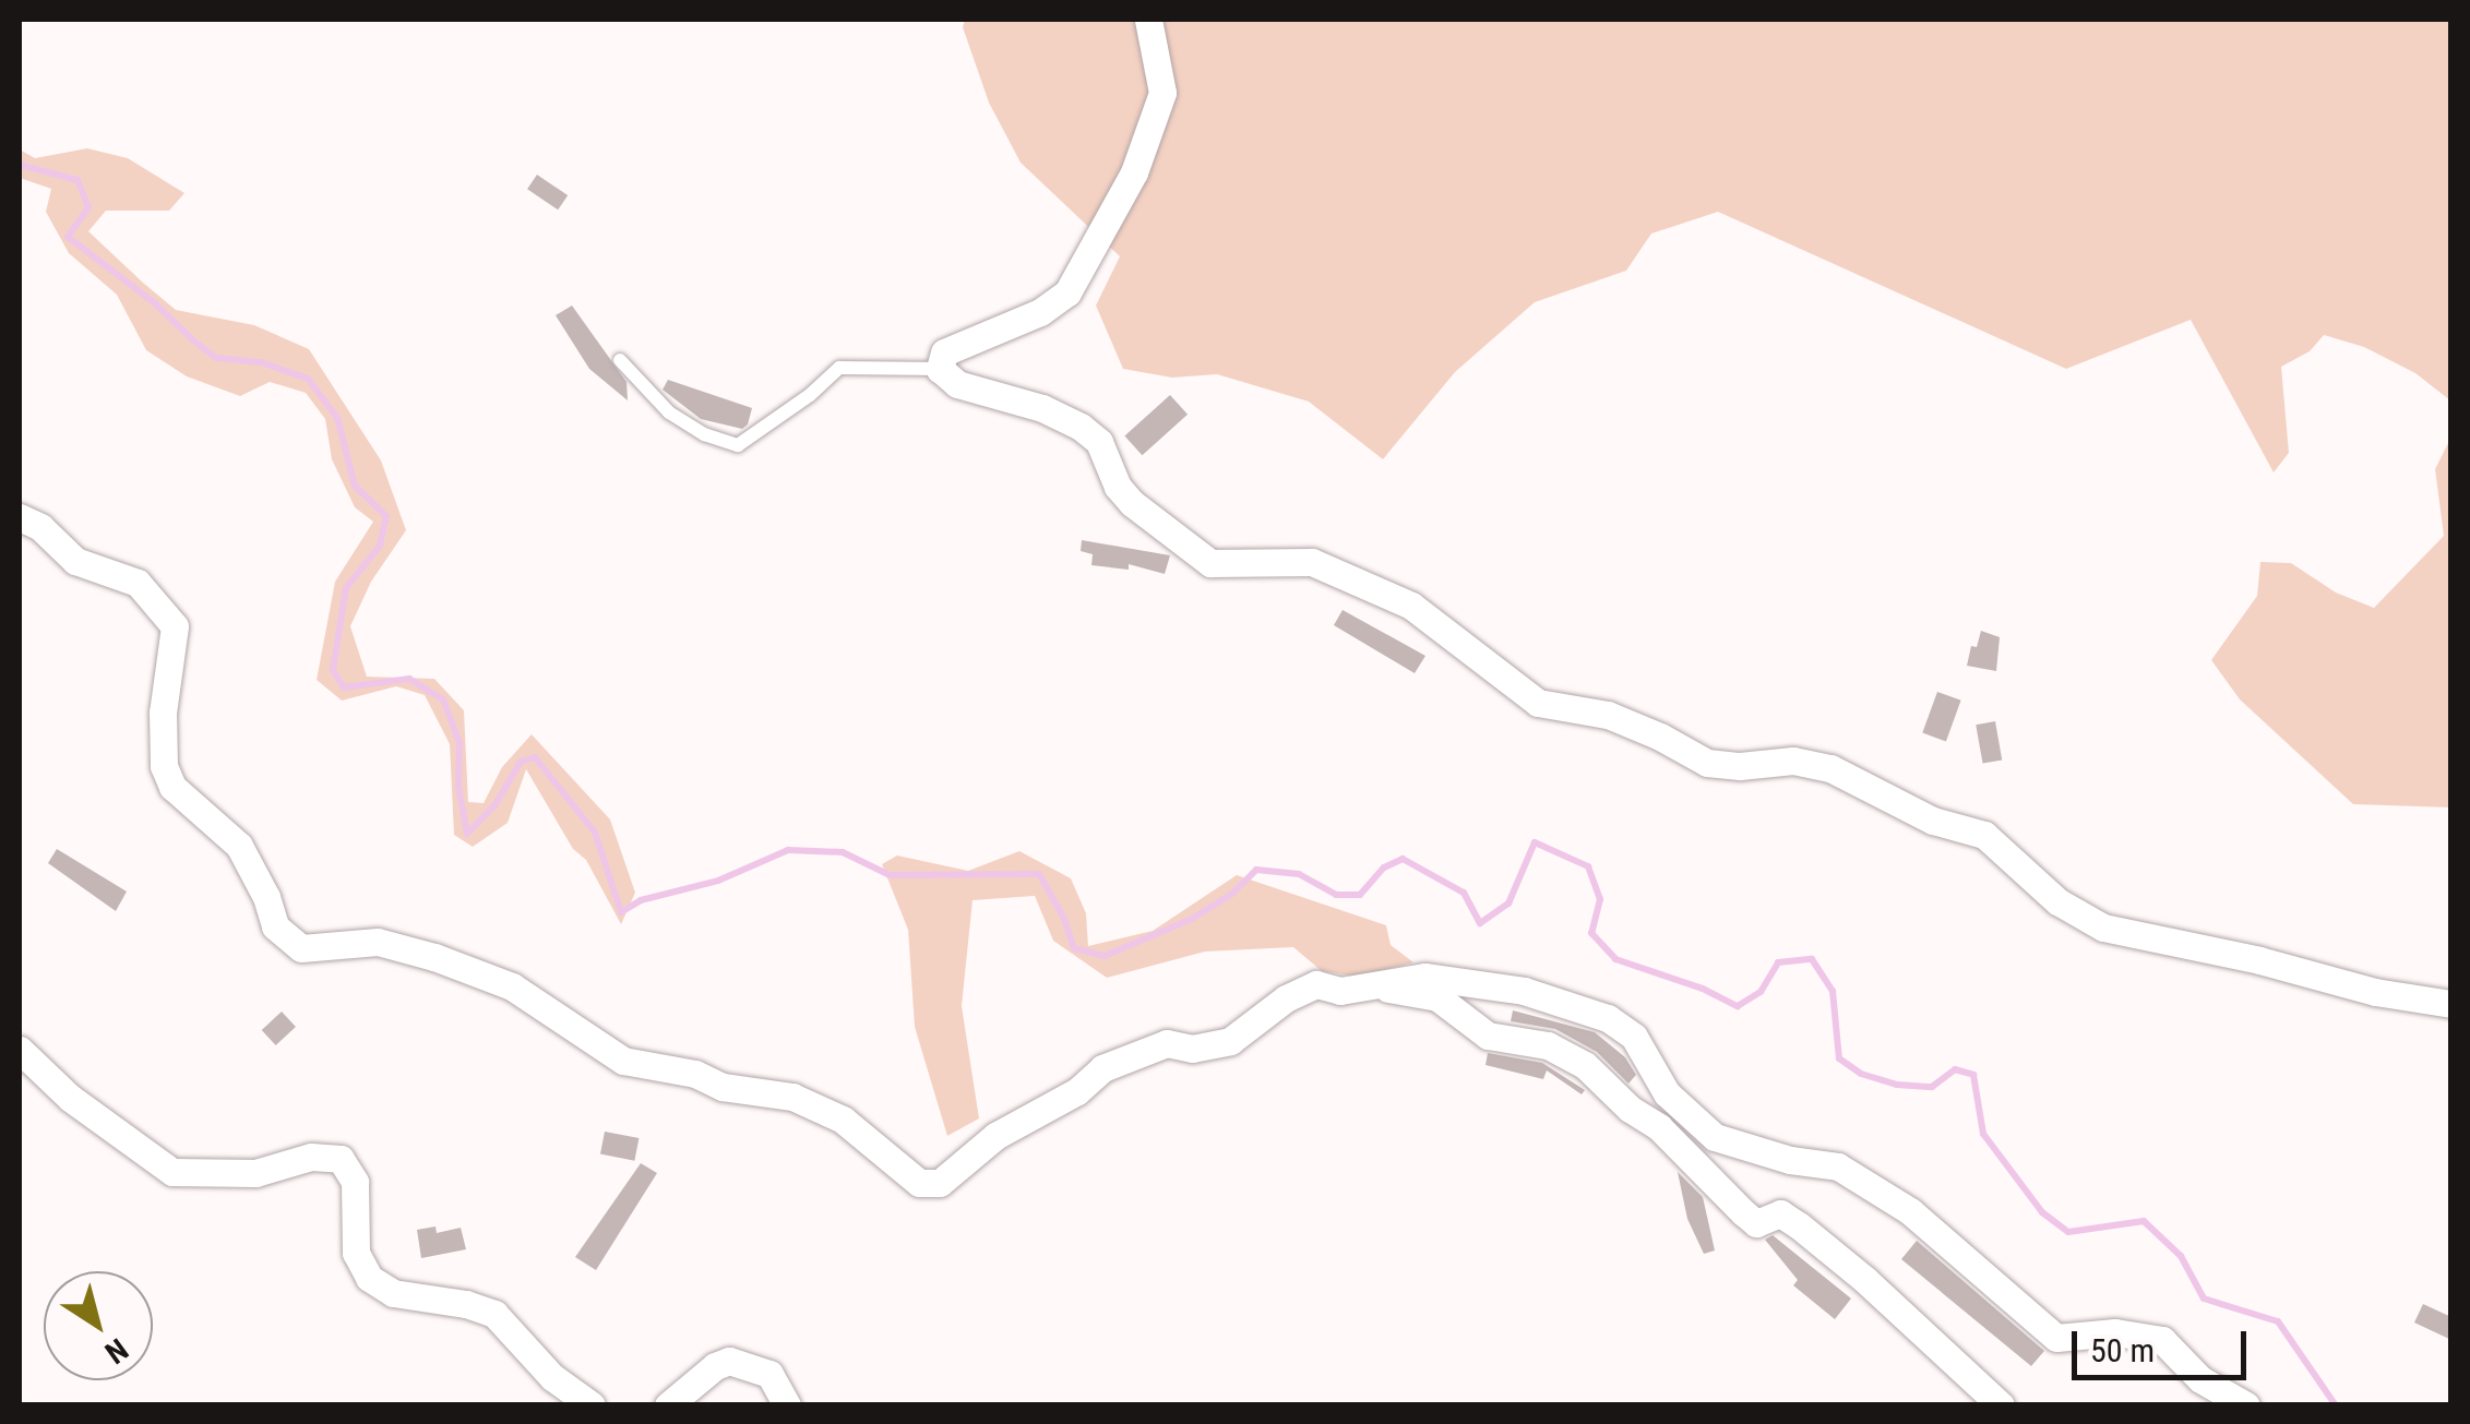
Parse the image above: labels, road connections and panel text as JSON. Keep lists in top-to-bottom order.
{
  "scale_bar": "50 m",
  "north": "bottom right"
}
